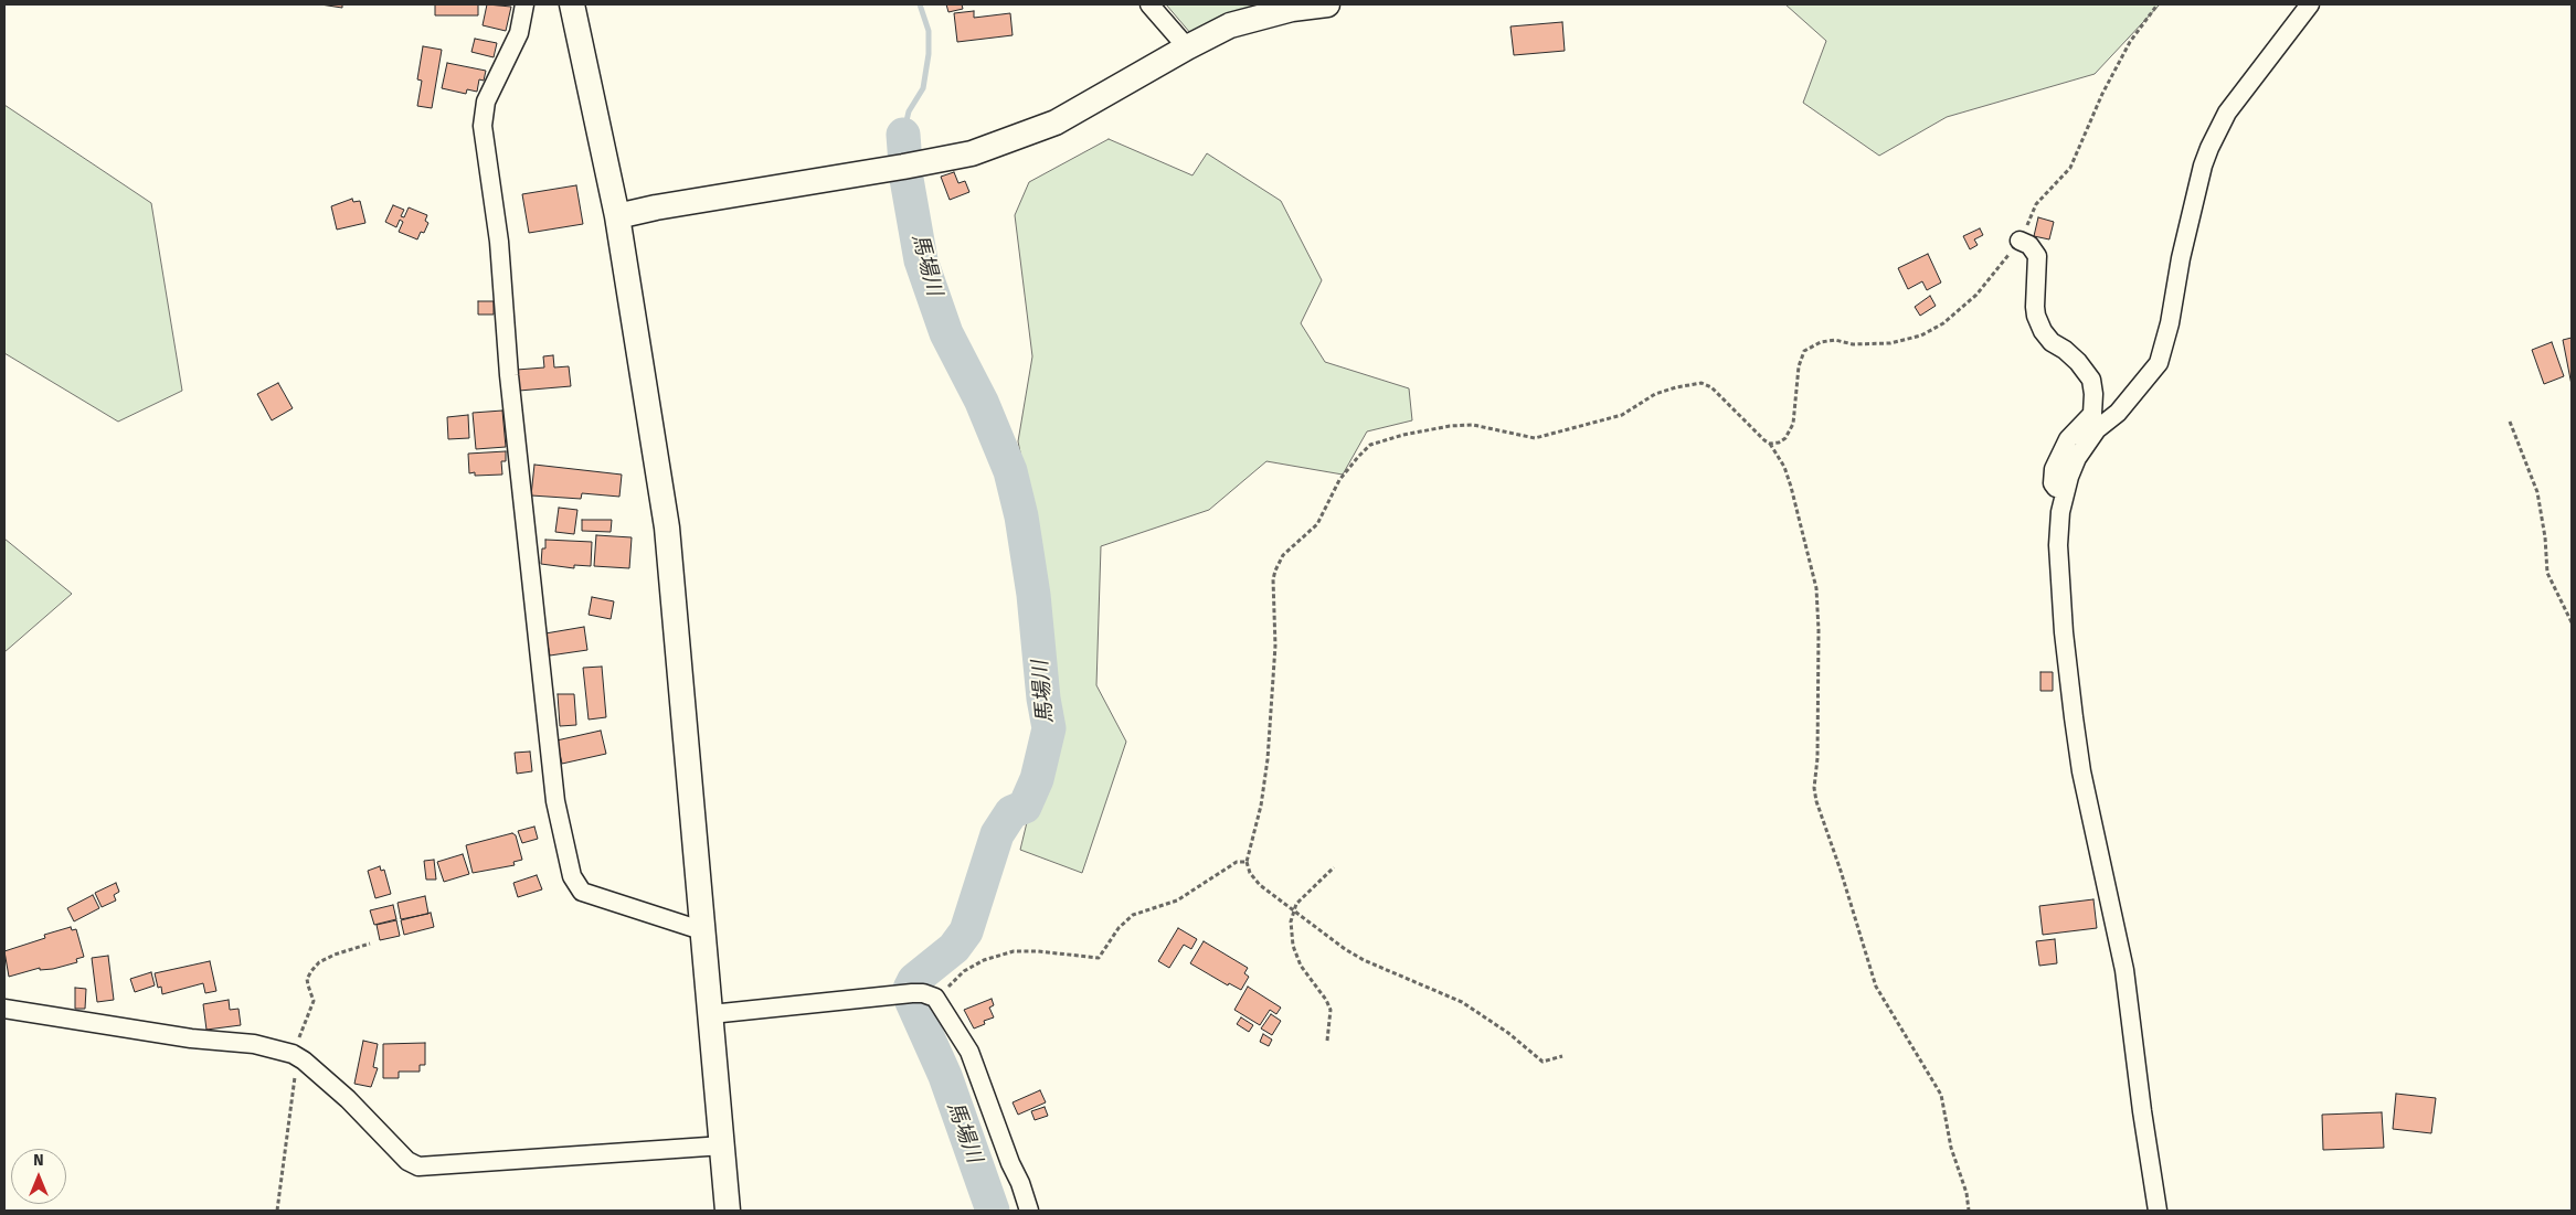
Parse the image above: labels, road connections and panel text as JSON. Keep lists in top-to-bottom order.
{
  "water": ["馬場川"],
  "north": "top"
}
